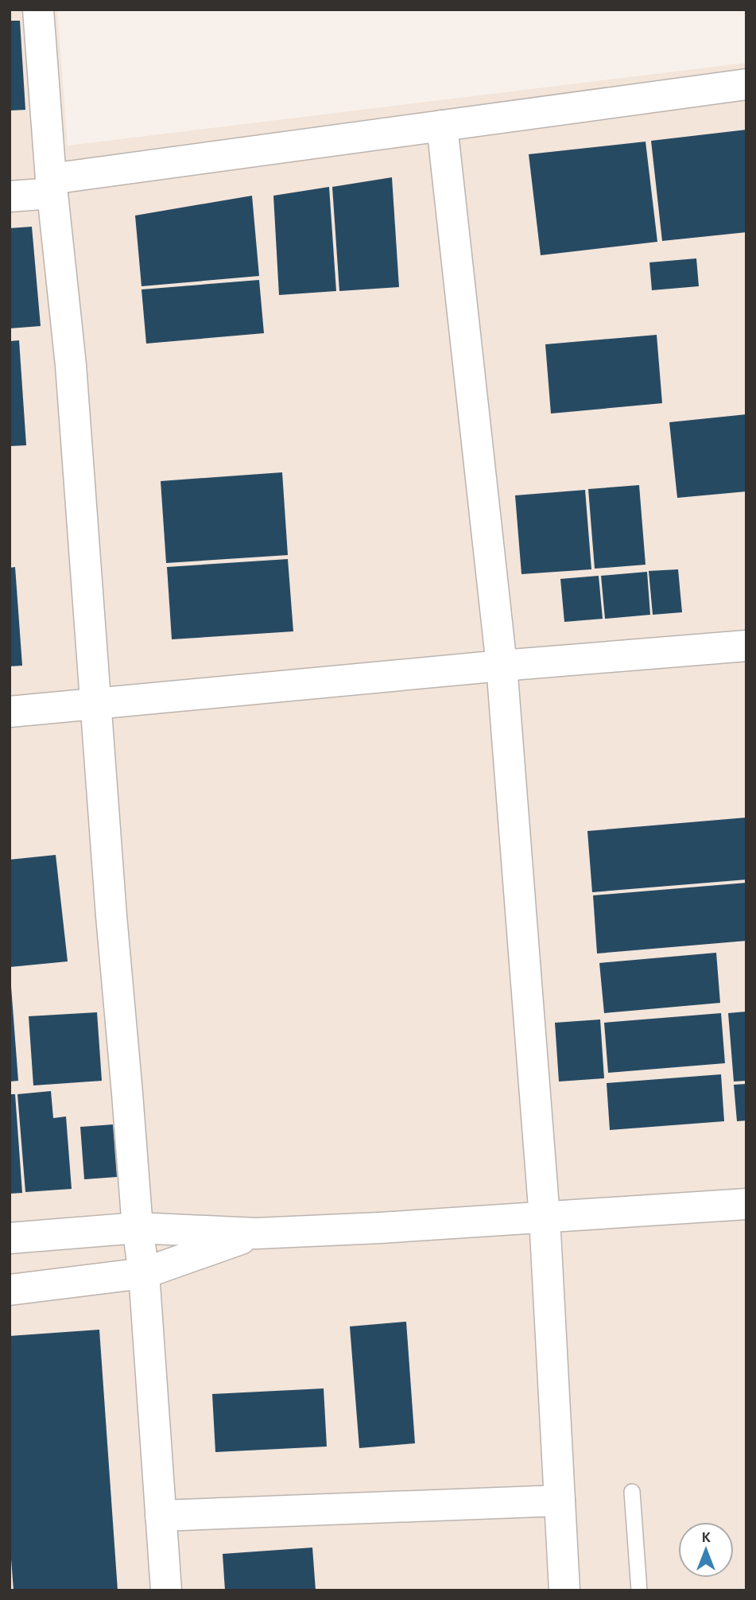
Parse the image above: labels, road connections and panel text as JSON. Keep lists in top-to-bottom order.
{
  "north": "top"
}
